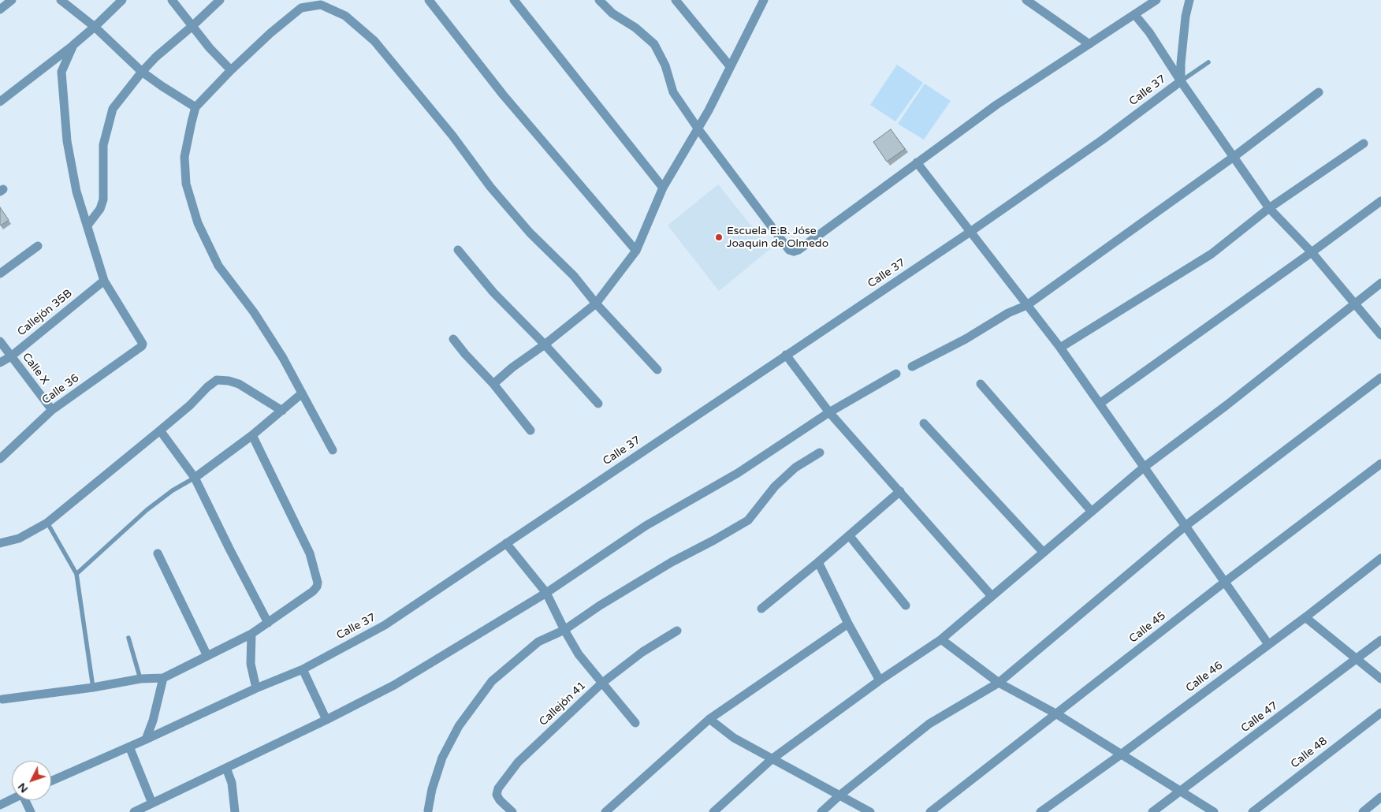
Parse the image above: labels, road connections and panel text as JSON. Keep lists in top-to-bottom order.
{
  "streets": {
    "street": [
      "Calle 37",
      "Callejón 35B",
      "Calle X",
      "Calle 36",
      "Calle 45",
      "Calle 46",
      "Callejón 41",
      "Calle 47",
      "Calle 48"
    ]
  },
  "crossings": [
    ["Callejón 35B", "Calle X"],
    ["Callejón 35B", "Calle 36"],
    ["Calle X", "Calle 36"]
  ],
  "places": ["Escuela E.B. Jóse Joaquin de Olmedo"],
  "north": "bottom left"
}
